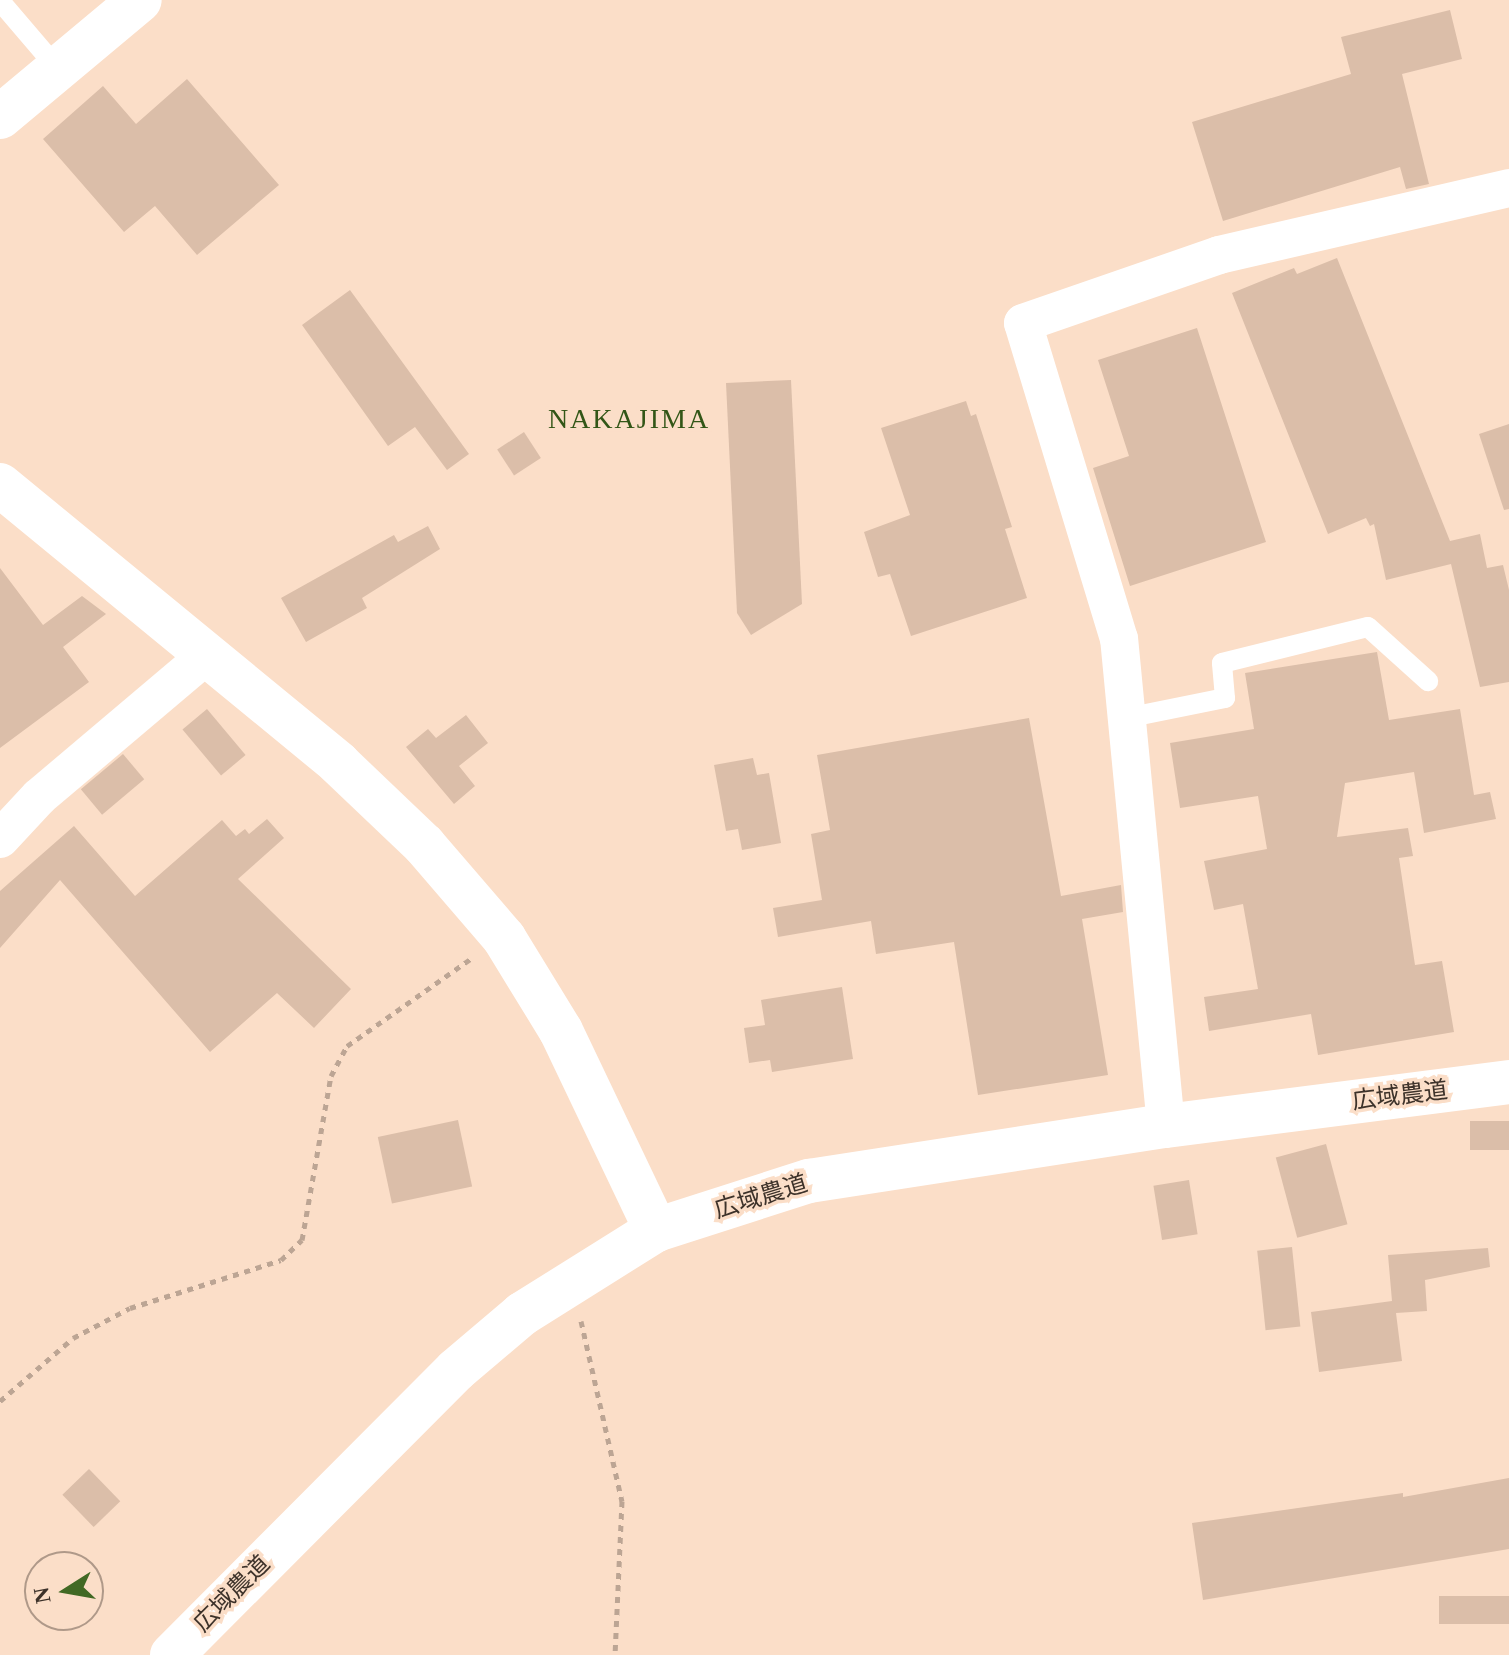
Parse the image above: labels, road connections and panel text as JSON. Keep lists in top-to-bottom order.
{
  "streets": {
    "street": ["広域農道"]
  },
  "districts": ["NAKAJIMA"],
  "north": "left"
}
